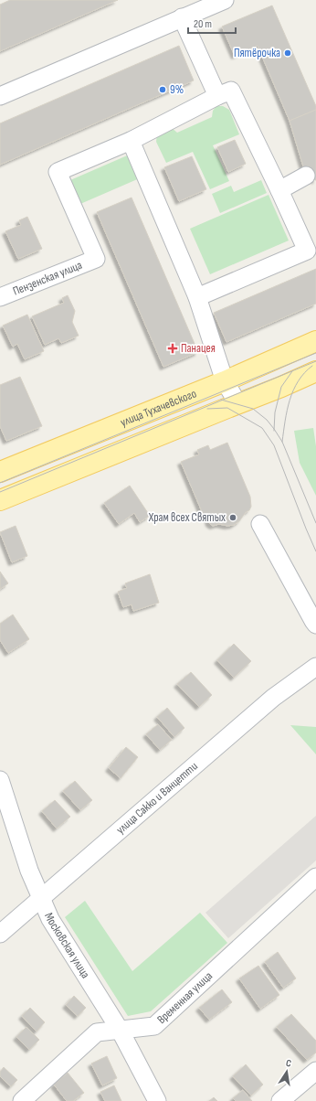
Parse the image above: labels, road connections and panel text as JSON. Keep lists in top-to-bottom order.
{
  "streets": {
    "main road": ["улица Тухачевского"],
    "street": [
      "Пензенская улица",
      "улица Сакко и Ванцетти",
      "Московская улица",
      "Временная улица"
    ]
  },
  "crossings": [
    ["улица Сакко и Ванцетти", "Московская улица"],
    ["Московская улица", "Временная улица"]
  ],
  "places": {
    "other": ["Пятёрочка", "9%", "Храм всех Святых"],
    "health": ["Панацея"]
  },
  "scale_bar": "20 m",
  "north": "top"
}
